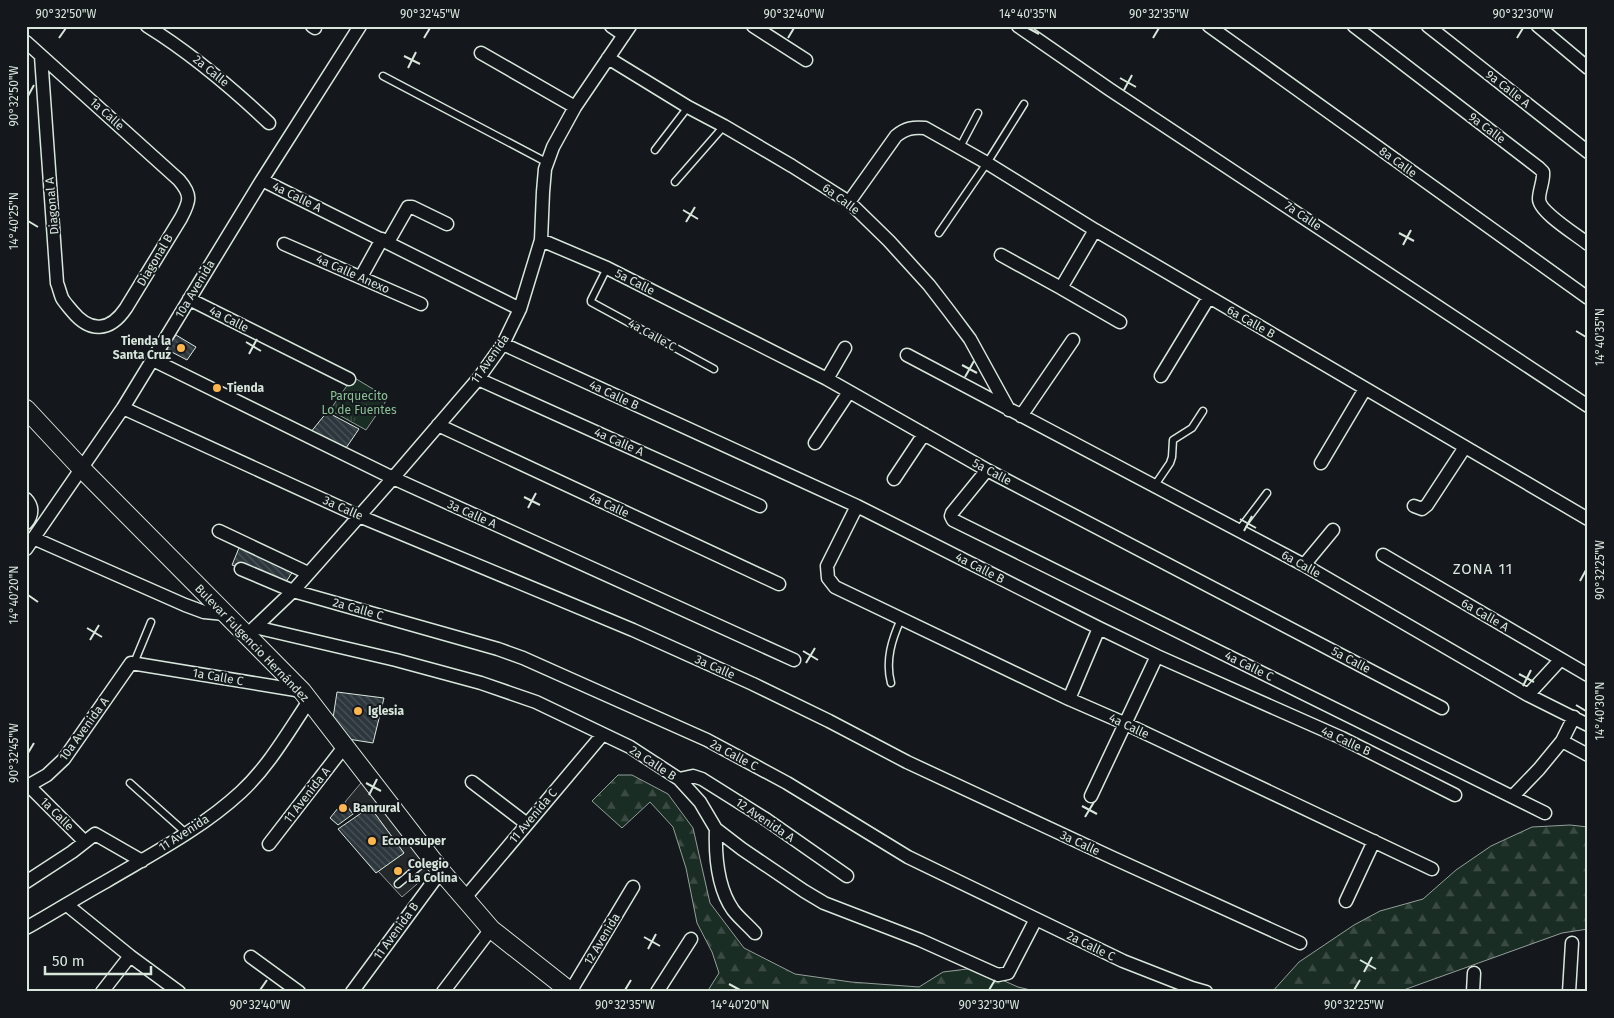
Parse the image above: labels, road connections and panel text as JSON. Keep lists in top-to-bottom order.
{
  "streets": {
    "street": [
      "2a Calle",
      "9a Calle A",
      "1a Calle",
      "9a Calle",
      "8a Calle",
      "4a Calle A",
      "6a Calle",
      "Diagonal A",
      "7a Calle",
      "Diagonal B",
      "4a Calle Anexo",
      "5a Calle",
      "10a Avenida",
      "4a Calle",
      "6a Calle B",
      "4a Calle C",
      "11 Avenida",
      "4a Calle B",
      "3a Calle",
      "3a Calle A",
      "2a Calle C",
      "6a Calle A",
      "Bulevar Fulgencio Hernández",
      "1a Calle C",
      "10a Avenida A",
      "2a Calle B",
      "11 Avenida A",
      "11 Avenida C",
      "12 Avenida A",
      "11 Avenida B",
      "12 Avenida"
    ]
  },
  "crossings": [
    ["1a Calle", "Diagonal A"],
    ["1a Calle", "Diagonal B"],
    ["1a Calle", "10a Avenida A"],
    ["4a Calle A", "10a Avenida"],
    ["4a Calle A", "11 Avenida"],
    ["6a Calle", "6a Calle B"],
    ["6a Calle", "11 Avenida"],
    ["Diagonal A", "Diagonal B"],
    ["5a Calle", "4a Calle C"],
    ["5a Calle", "11 Avenida"],
    ["10a Avenida", "4a Calle"],
    ["10a Avenida", "3a Calle"],
    ["10a Avenida", "3a Calle A"],
    ["10a Avenida", "Bulevar Fulgencio Hernández"],
    ["4a Calle", "11 Avenida"],
    ["4a Calle", "4a Calle B"],
    ["11 Avenida", "4a Calle B"],
    ["11 Avenida", "3a Calle"],
    ["11 Avenida", "3a Calle A"],
    ["11 Avenida", "2a Calle C"],
    ["11 Avenida", "Bulevar Fulgencio Hernández"],
    ["11 Avenida", "1a Calle C"],
    ["11 Avenida", "2a Calle B"],
    ["2a Calle C", "2a Calle B"],
    ["Bulevar Fulgencio Hernández", "1a Calle C"],
    ["Bulevar Fulgencio Hernández", "2a Calle B"],
    ["Bulevar Fulgencio Hernández", "11 Avenida A"],
    ["Bulevar Fulgencio Hernández", "11 Avenida C"],
    ["Bulevar Fulgencio Hernández", "11 Avenida B"],
    ["Bulevar Fulgencio Hernández", "12 Avenida"],
    ["1a Calle C", "10a Avenida A"],
    ["2a Calle B", "11 Avenida C"],
    ["2a Calle B", "12 Avenida A"]
  ],
  "districts": ["ZONA 11"],
  "parks": ["Parquecito Lo de Fuentes"],
  "places": [
    "Tienda la Santa Cruz",
    "Tienda",
    "Iglesia",
    "Banrural",
    "Econosuper",
    "Colegio La Colina"
  ],
  "scale_bar": "50 m",
  "coordinates": [
    "90°32'50\"W",
    "90°32'45\"W",
    "90°32'40\"W",
    "14°40'35\"N",
    "90°32'35\"W",
    "90°32'30\"W",
    "14°40'25\"N",
    "90°32'25\"W",
    "14°40'20\"N",
    "14°40'30\"N"
  ]
}
